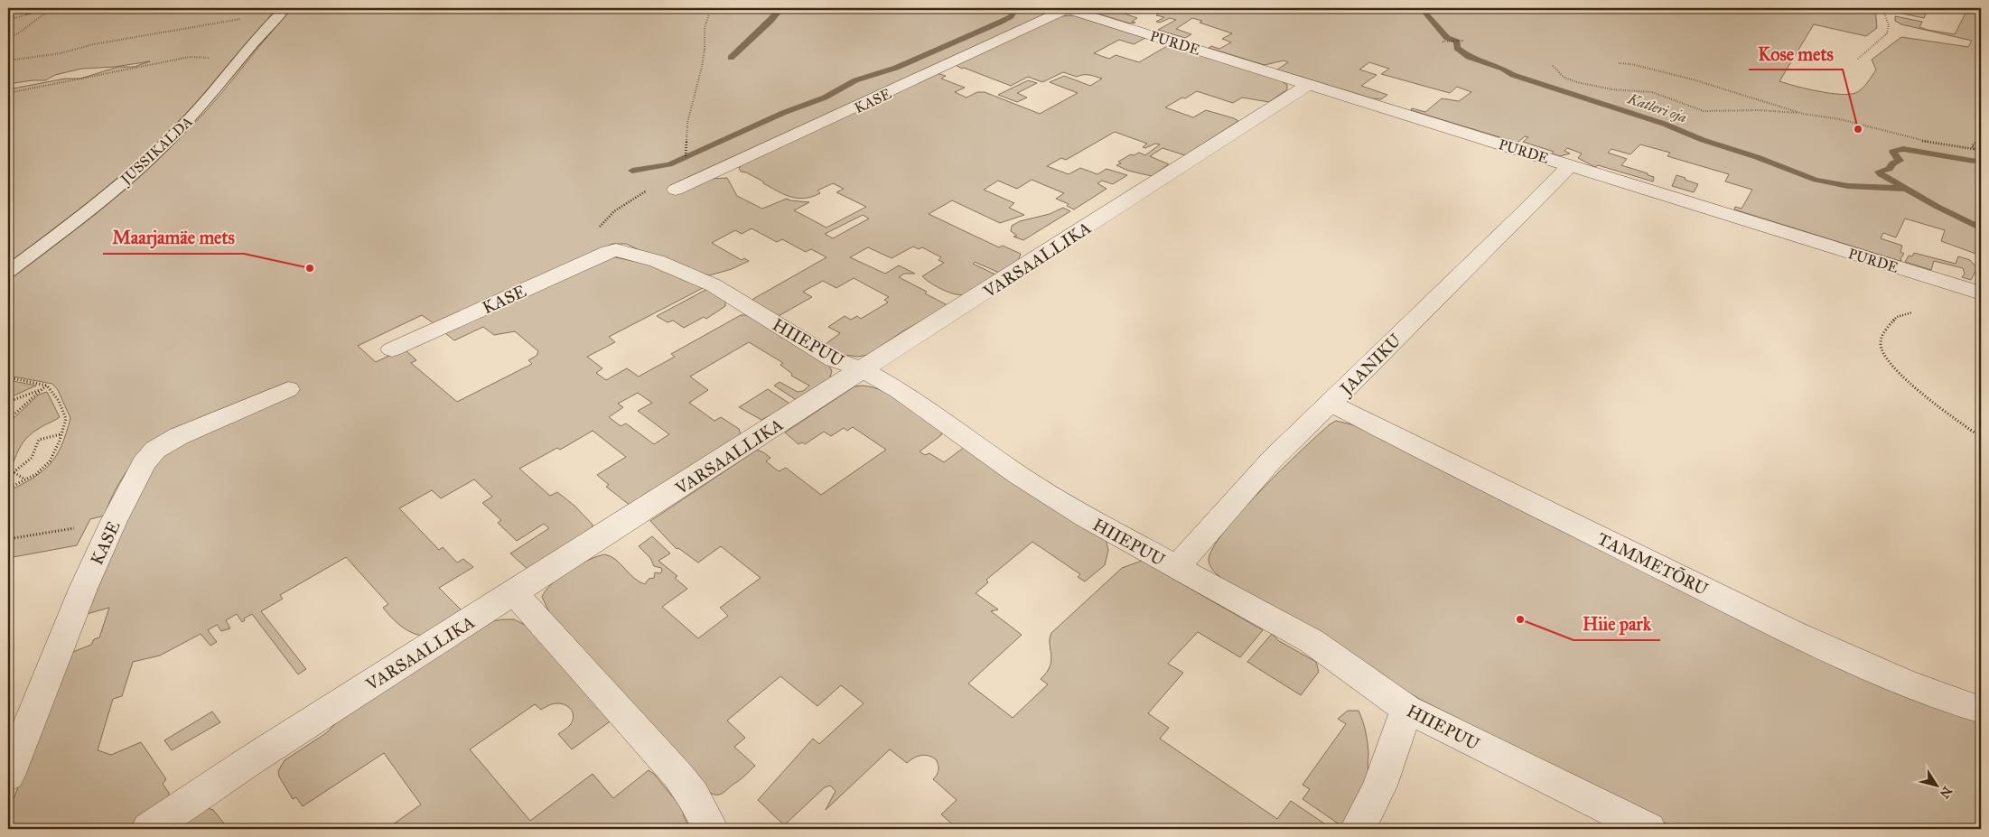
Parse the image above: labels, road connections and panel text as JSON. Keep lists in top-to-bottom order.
{
  "streets": {
    "street": [
      "PURDE",
      "KASE",
      "VARSAALLIKA",
      "HIIEPUU",
      "JAANIKU",
      "TAMMETÕRU"
    ],
    "lane": ["JUSSIKALDA"]
  },
  "crossings": [
    ["PURDE", "KASE"],
    ["PURDE", "VARSAALLIKA"],
    ["PURDE", "JAANIKU"],
    ["KASE", "HIIEPUU"],
    ["VARSAALLIKA", "HIIEPUU"],
    ["HIIEPUU", "JAANIKU"],
    ["JAANIKU", "TAMMETÕRU"]
  ],
  "water": ["Katleri oja"],
  "places": ["Kose mets", "Maarjamäe mets", "Hiie park"],
  "north": "bottom right"
}
